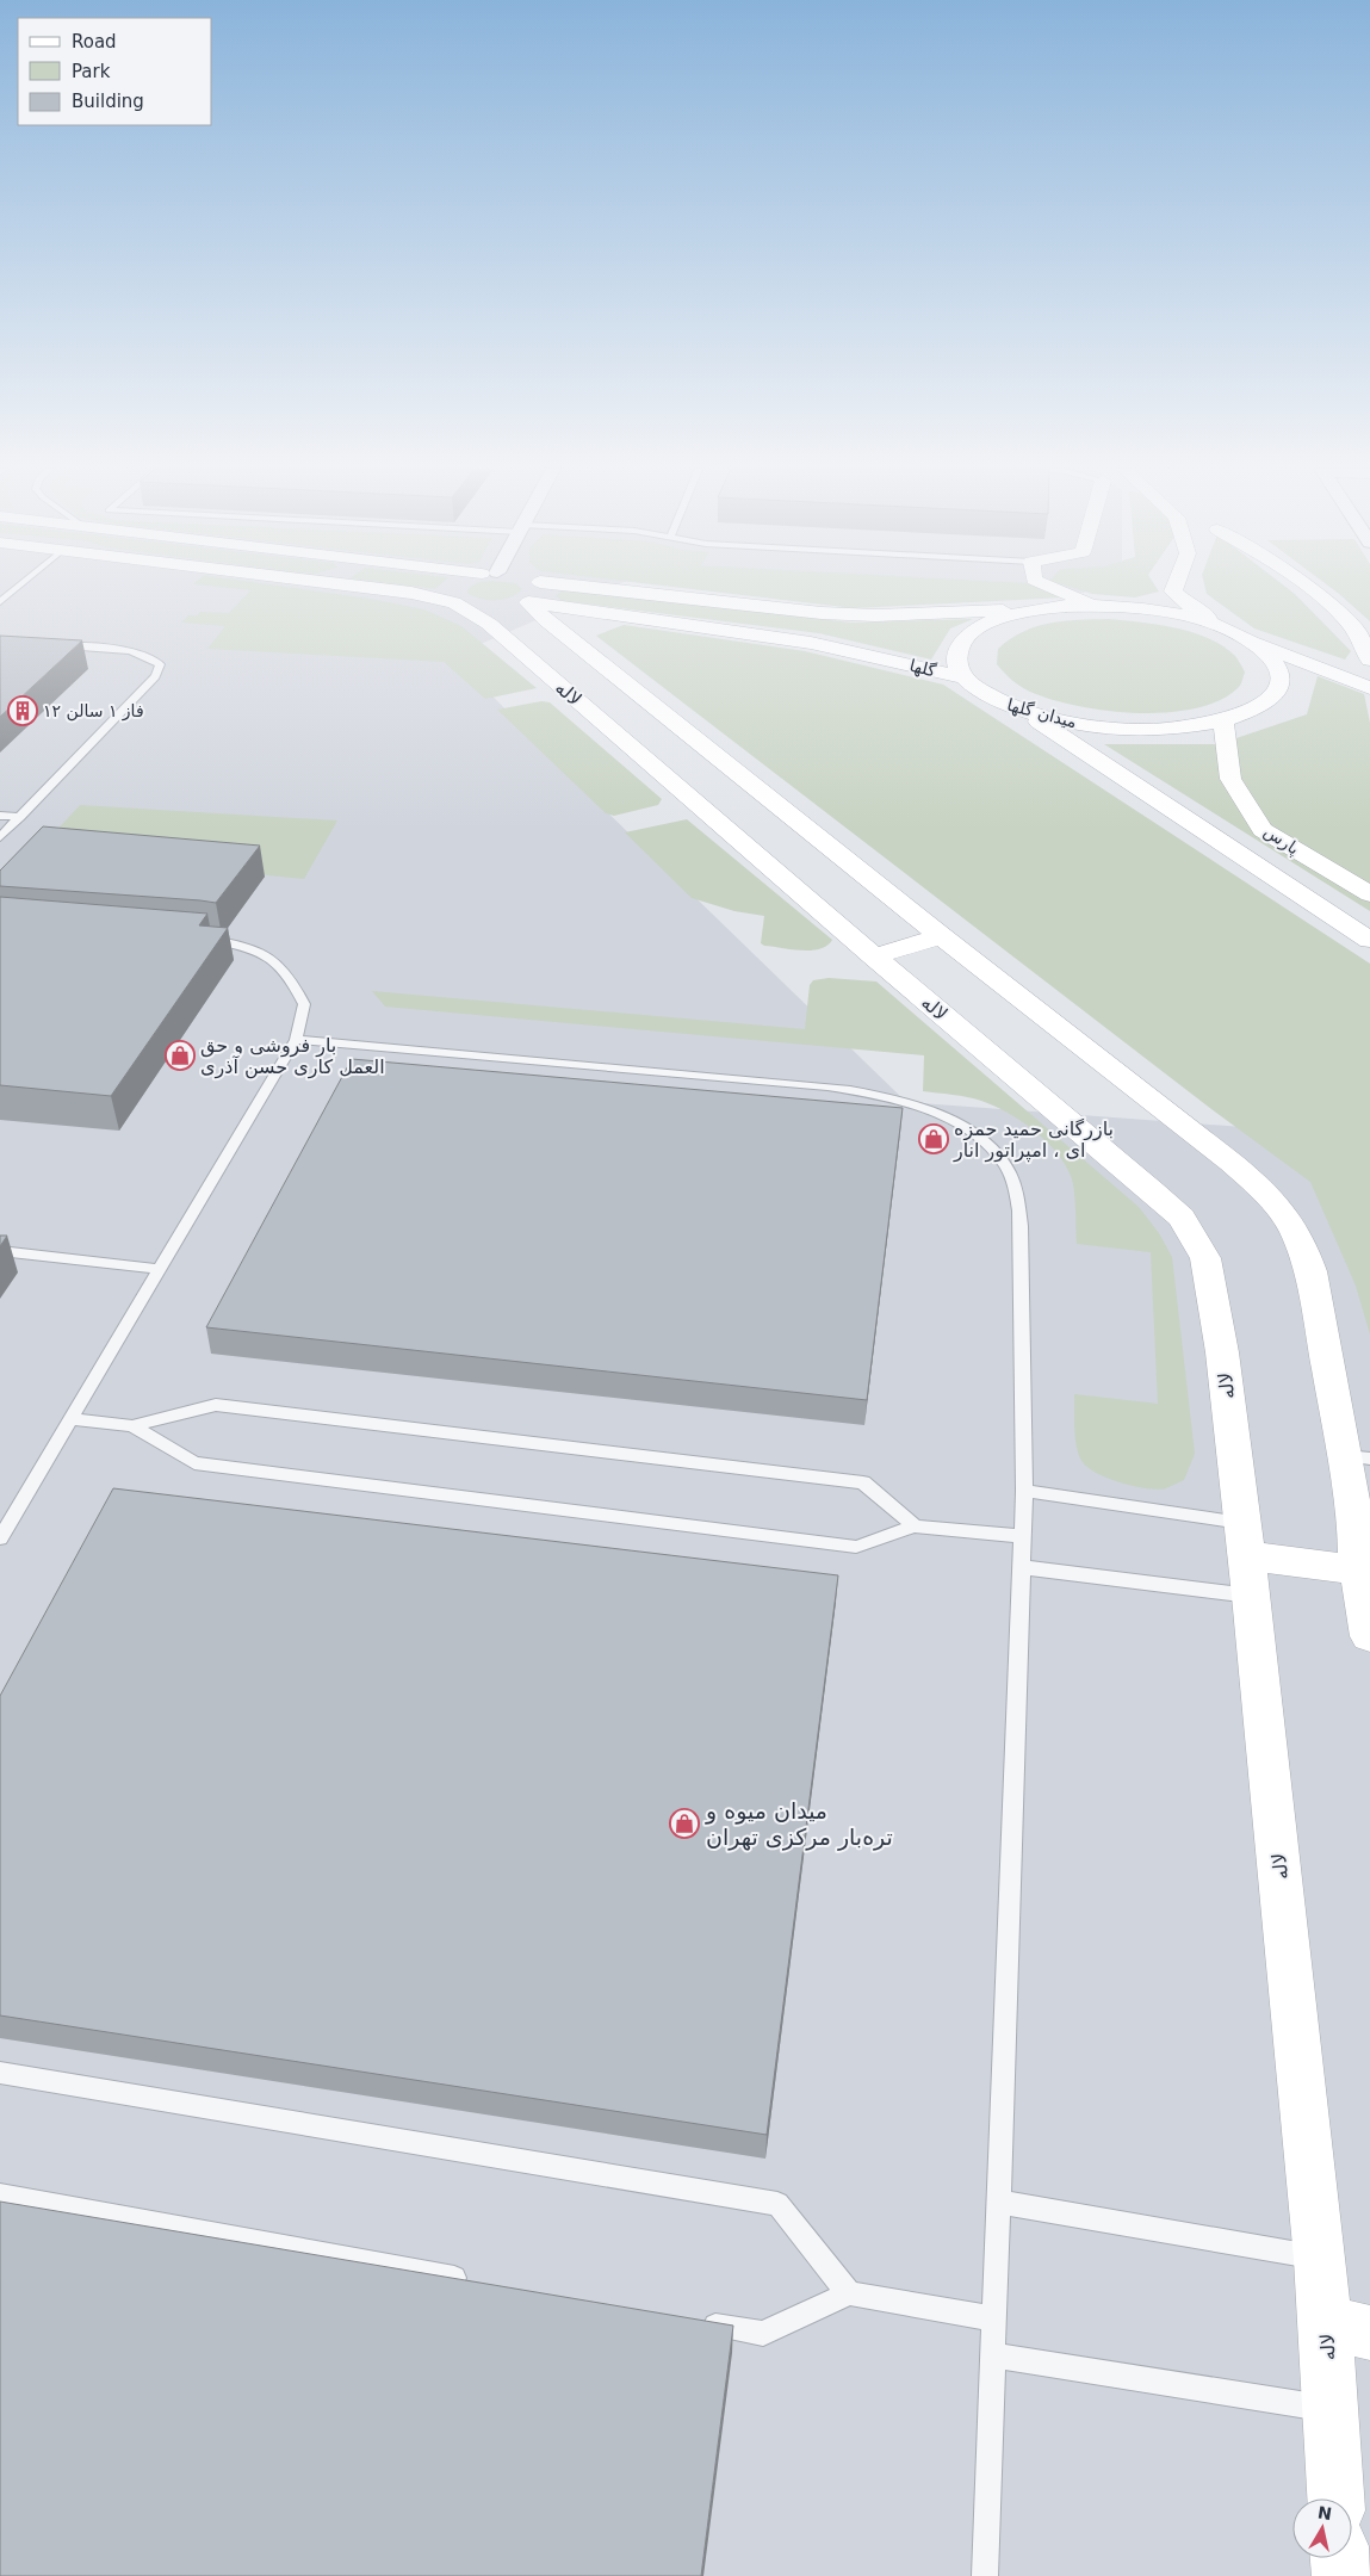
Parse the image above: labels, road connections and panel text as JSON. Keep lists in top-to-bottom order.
{
  "streets": {
    "street": [
      "گلها",
      "لاله",
      "میدان گلها",
      "پارس"
    ]
  },
  "crossings": [
    ["گلها", "میدان گلها"],
    ["میدان گلها", "پارس"]
  ],
  "places": {
    "building": ["فاز ۱ سالن ۱۲"],
    "shop": ["بار فروشی و حق العمل کاری حسن آذری", "بازرگانی حمید حمزه ای ، امپراتور انار", "میدان میوه و تره‌بار مرکزی تهران"]
  },
  "legend": ["Road", "Park", "Building"],
  "north": "top"
}
